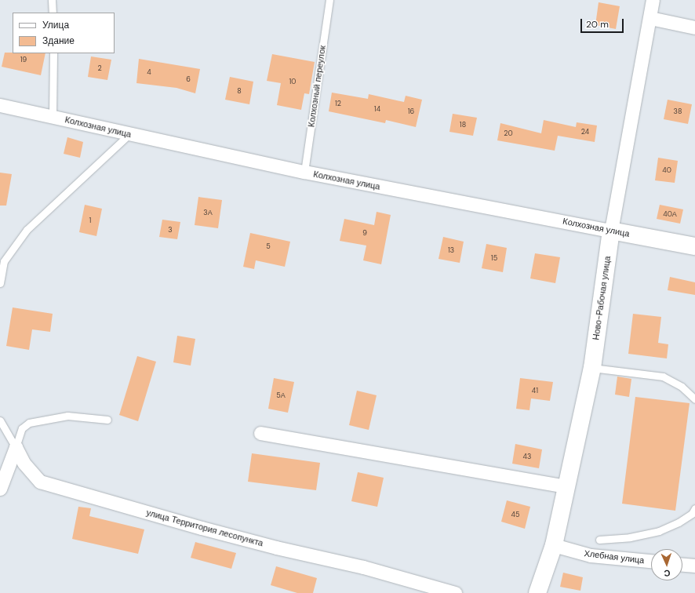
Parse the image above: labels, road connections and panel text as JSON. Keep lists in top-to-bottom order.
{
  "streets": {
    "street": [
      "Колхозная улица",
      "Ново-Рабочая улица",
      "улица Территория лесопункта",
      "Хлебная улица"
    ],
    "lane": ["Колхозный переулок"]
  },
  "crossings": [
    ["Колхозный переулок", "Колхозная улица"],
    ["Колхозная улица", "Ново-Рабочая улица"],
    ["Ново-Рабочая улица", "Хлебная улица"]
  ],
  "house_numbers": [
    "19",
    "2",
    "4",
    "6",
    "10",
    "8",
    "12",
    "14",
    "16",
    "38",
    "18",
    "24",
    "20",
    "40",
    "3А",
    "40А",
    "1",
    "3",
    "9",
    "5",
    "13",
    "15",
    "41",
    "5А",
    "43",
    "45"
  ],
  "legend": ["Улица", "Здание"],
  "scale_bar": "20 m",
  "north": "bottom"
}
